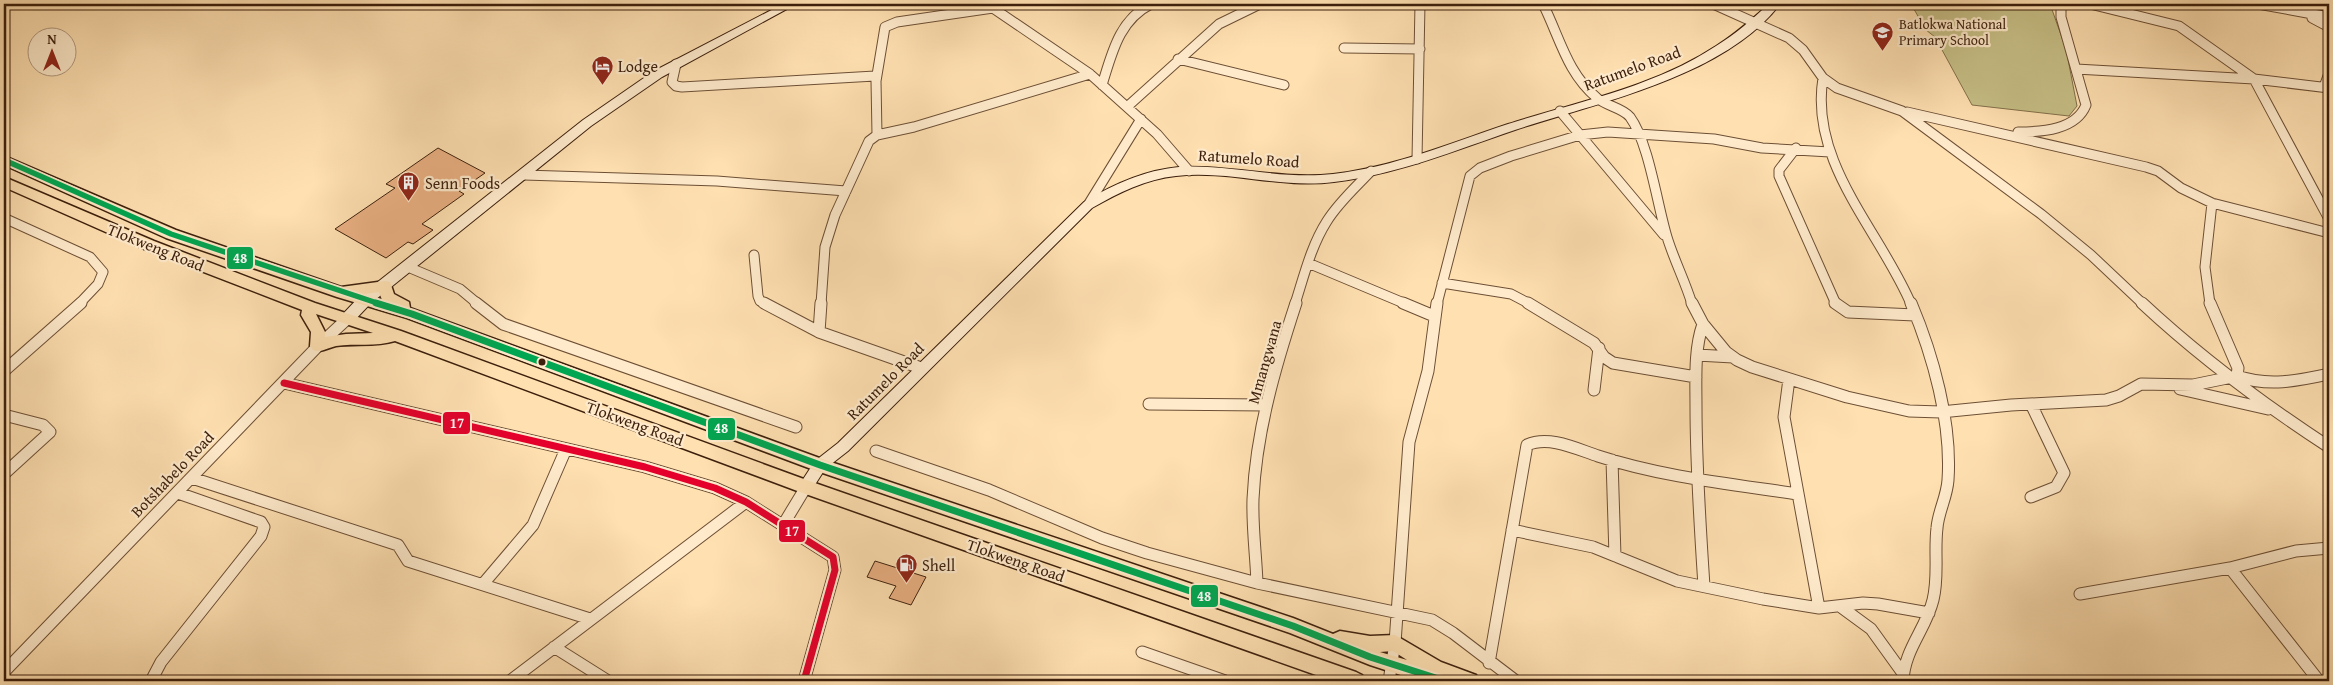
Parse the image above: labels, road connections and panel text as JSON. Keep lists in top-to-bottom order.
{
  "streets": {
    "main road": ["Tlokweng Road"],
    "street": ["Ratumelo Road", "Mmangwana", "Botshabelo Road"]
  },
  "crossings": [
    ["Ratumelo Road", "Tlokweng Road"],
    ["Ratumelo Road", "Mmangwana"],
    ["Tlokweng Road", "Botshabelo Road"]
  ],
  "places": {
    "school or university": ["Batlokwa National Primary School"],
    "hotel": ["Lodge"],
    "building": ["Senn Foods"],
    "fuel station": ["Shell"]
  },
  "lines": ["transit line 48", "transit line 17"],
  "north": "top"
}
